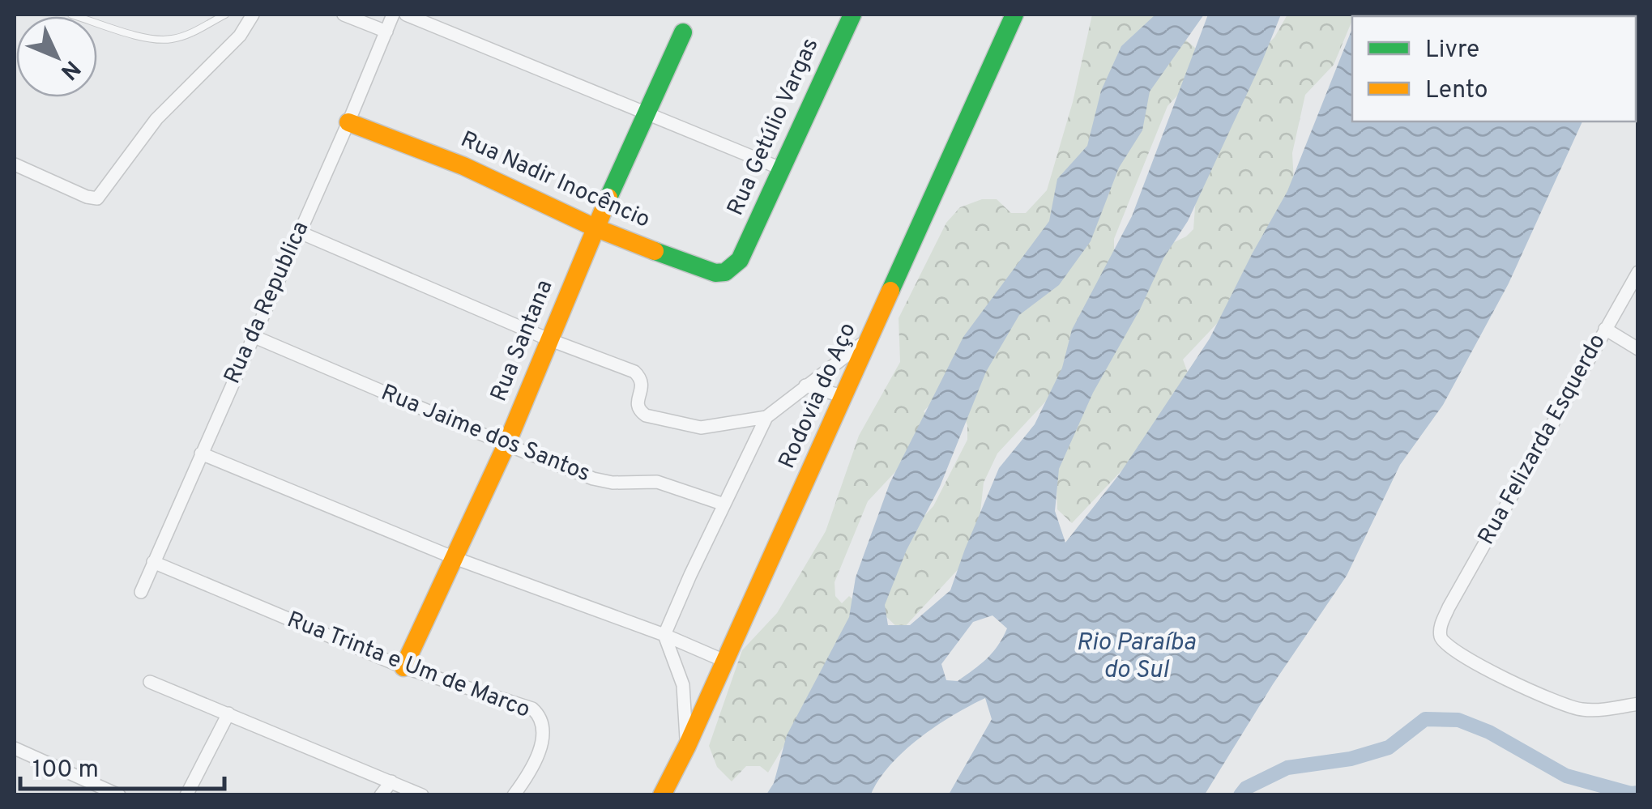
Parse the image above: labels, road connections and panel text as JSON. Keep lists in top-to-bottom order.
{
  "streets": {
    "main road": [
      "Rua Getúlio Vargas",
      "Rua Nadir Inocêncio",
      "Rua Santana",
      "Rodovia do Aço"
    ],
    "street": [
      "Rua da Republica",
      "Rua Jaime dos Santos",
      "Rua Felizarda Esquerdo",
      "Rua Trinta e Um de Marco"
    ]
  },
  "crossings": [
    ["Rua Getúlio Vargas", "Rua Nadir Inocêncio"],
    ["Rua Nadir Inocêncio", "Rua da Republica"],
    ["Rua Nadir Inocêncio", "Rua Santana"],
    ["Rua da Republica", "Rua Jaime dos Santos"],
    ["Rua da Republica", "Rua Trinta e Um de Marco"],
    ["Rua Santana", "Rua Jaime dos Santos"],
    ["Rua Santana", "Rua Trinta e Um de Marco"]
  ],
  "water": ["Rio Paraíba do Sul"],
  "legend": ["Livre", "Lento"],
  "scale_bar": "100 m",
  "north": "bottom right"
}
